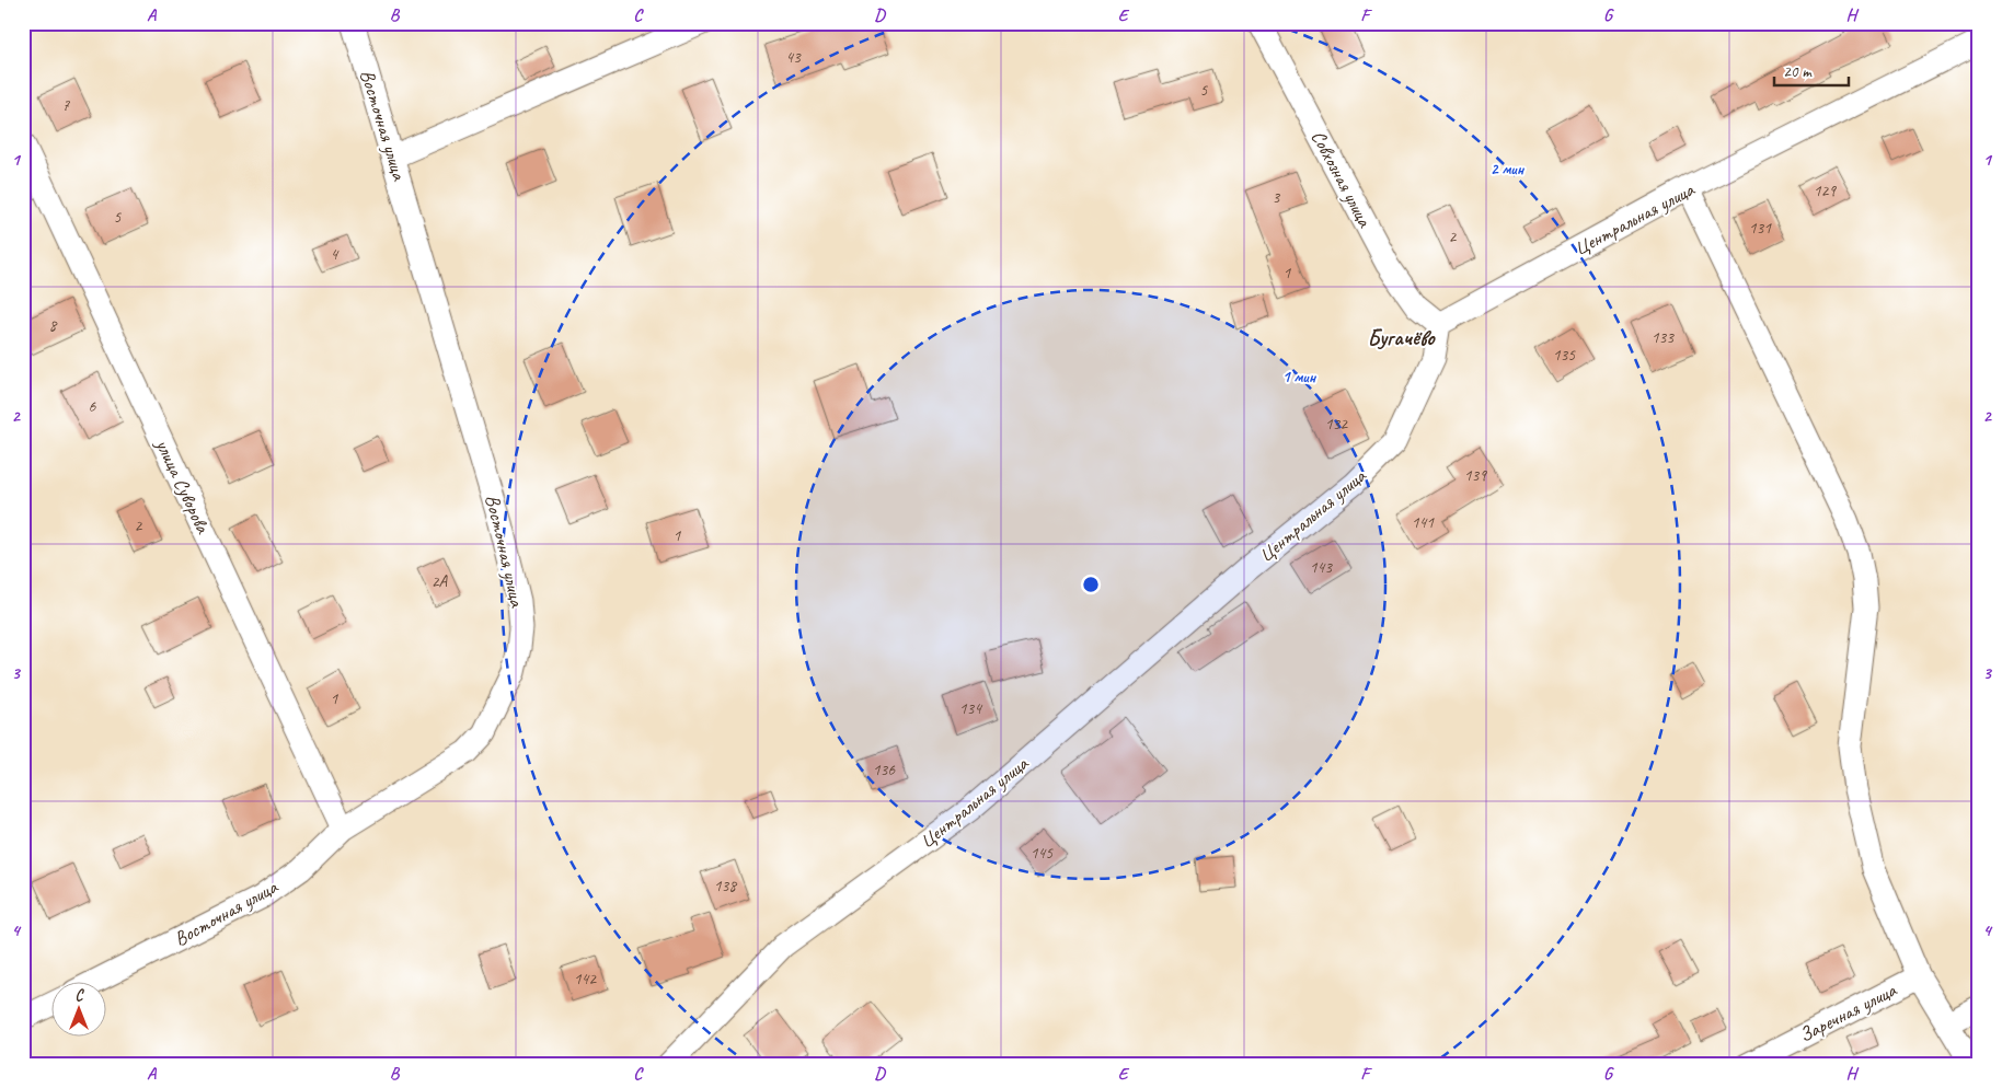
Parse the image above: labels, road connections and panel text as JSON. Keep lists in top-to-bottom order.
{
  "streets": {
    "street": [
      "Восточная улица",
      "Совхозная улица",
      "Центральная улица",
      "улица Суворова",
      "Заречная улица"
    ]
  },
  "crossings": [
    ["Восточная улица", "улица Суворова"],
    ["Совхозная улица", "Центральная улица"]
  ],
  "districts": ["Бугачёво"],
  "house_numbers": [
    "43",
    "5",
    "7",
    "129",
    "3",
    "5",
    "131",
    "2",
    "4",
    "1",
    "8",
    "133",
    "135",
    "6",
    "132",
    "139",
    "141",
    "2",
    "1",
    "143",
    "2А",
    "1",
    "134",
    "136",
    "145",
    "138",
    "142"
  ],
  "scale_bar": "20 m",
  "north": "top",
  "grid": {
    "columns": [
      "A",
      "B",
      "C",
      "D",
      "E",
      "F",
      "G",
      "H"
    ],
    "rows": [
      "1",
      "2",
      "3",
      "4"
    ]
  },
  "rings": ["2 мин", "1 мин"]
}
